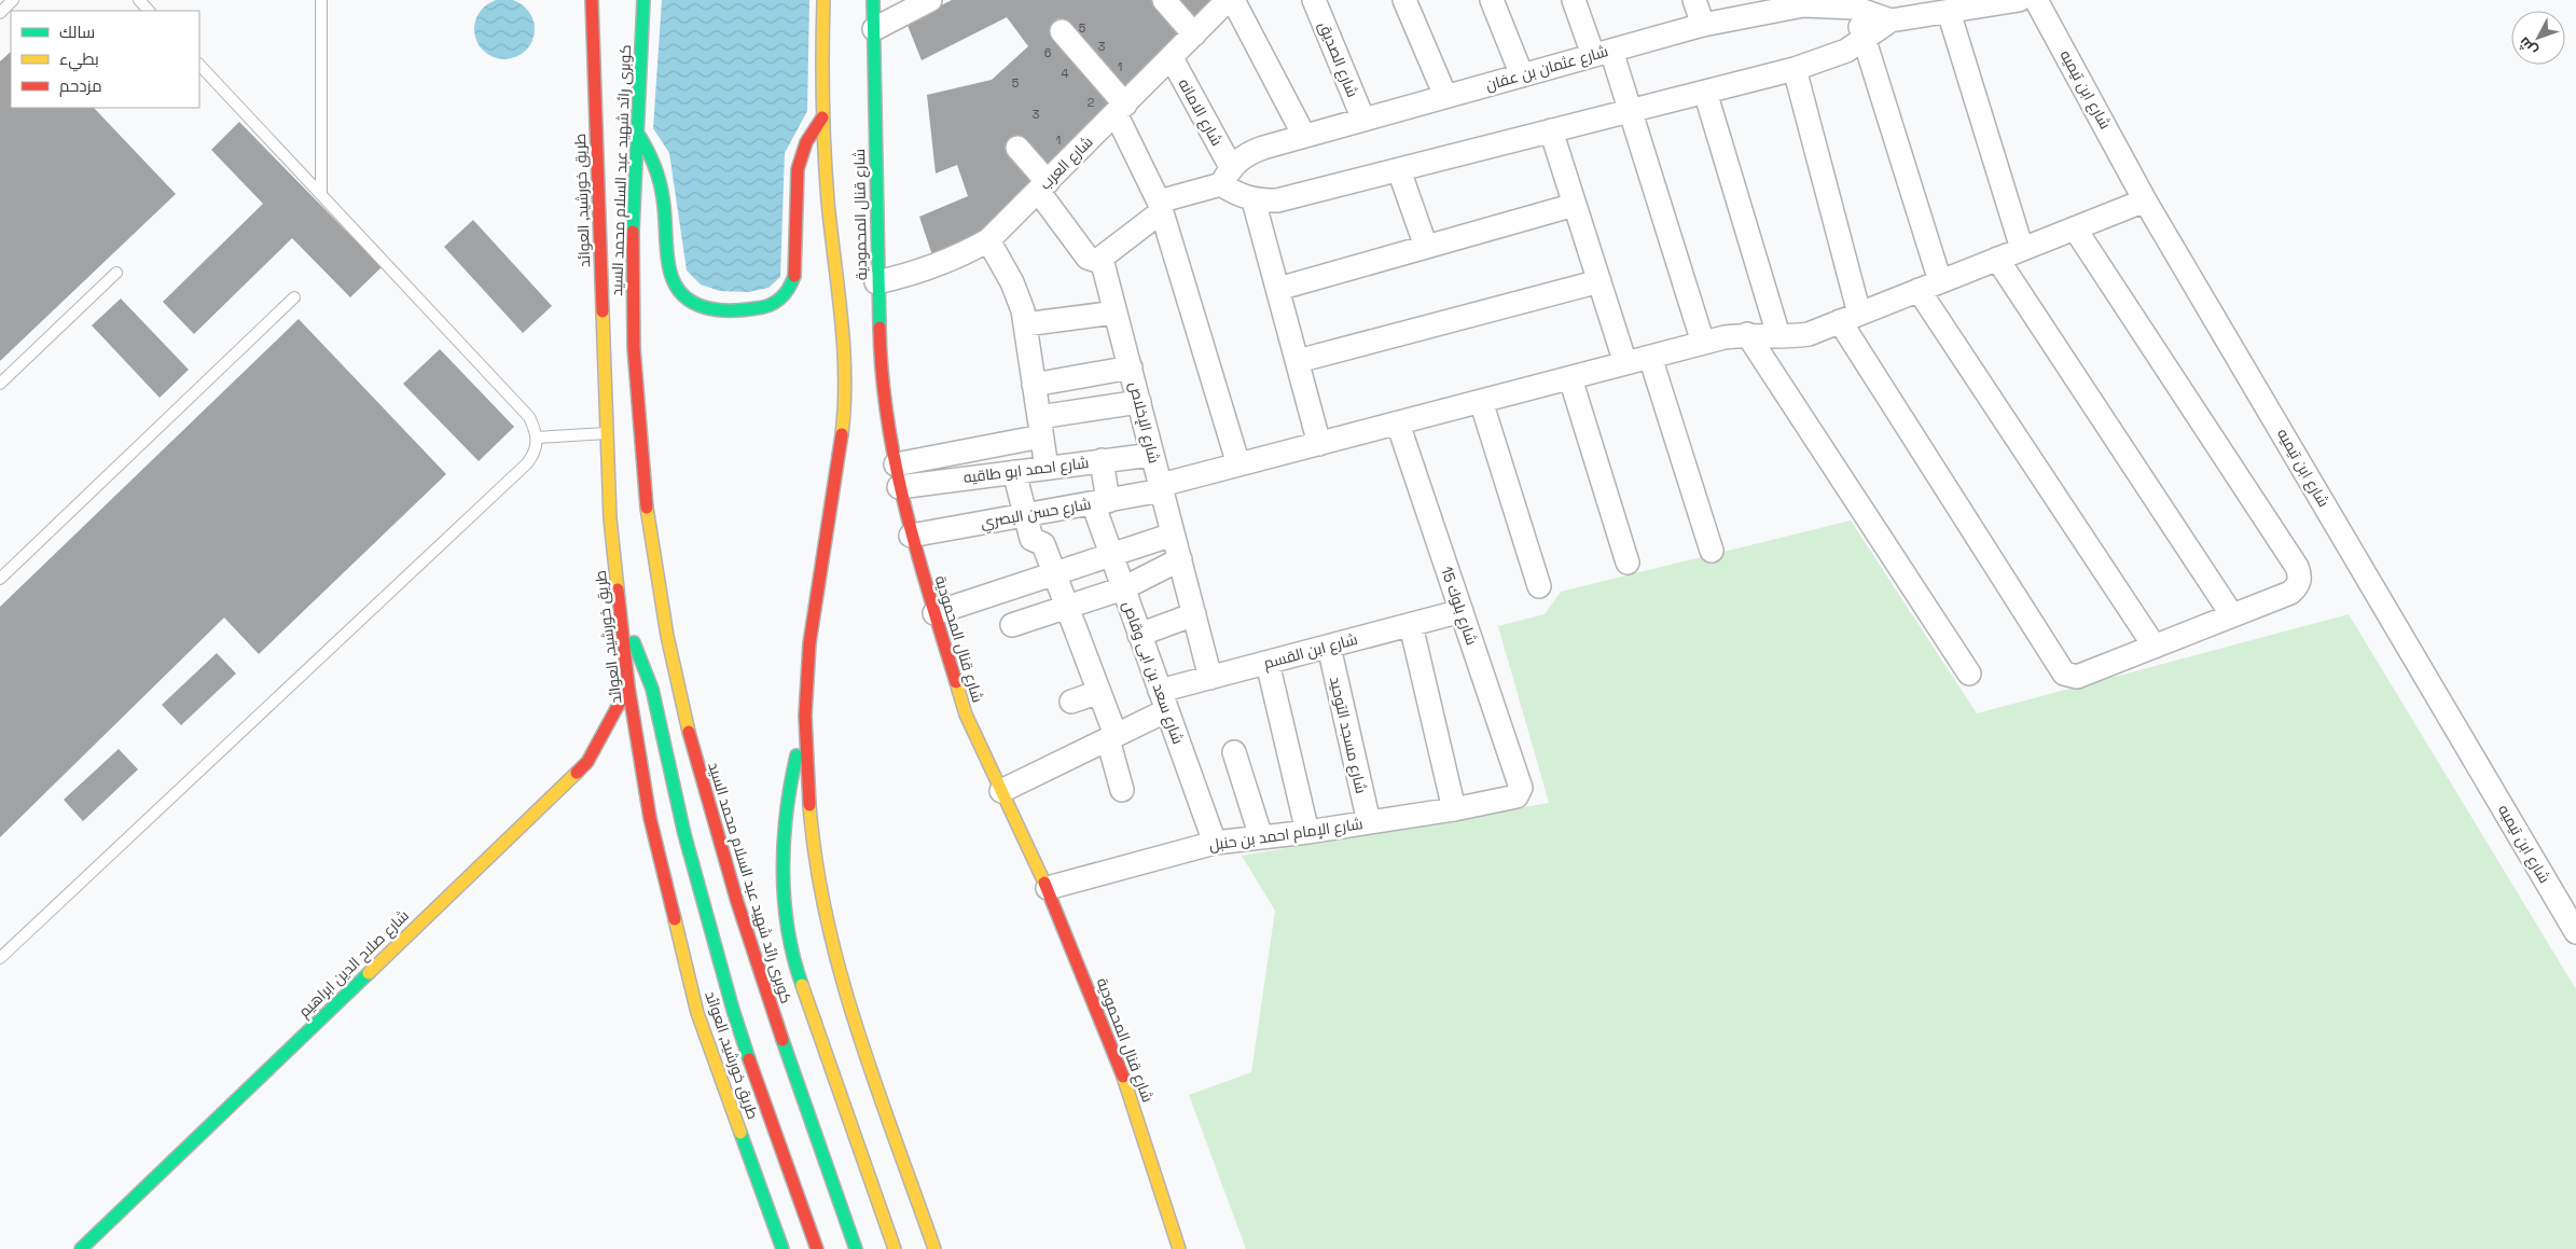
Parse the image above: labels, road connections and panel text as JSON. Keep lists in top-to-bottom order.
{
  "streets": {
    "main road": [
      "كوبرى رائد شهيد عبد السلام محمد السيد",
      "طريق خورشيد, العوائد",
      "شارع قنال المحمودية",
      "شارع صلاح الدين ابراهيم"
    ],
    "street": [
      "شارع الصديق",
      "شارع عثمان بن عفان",
      "شارع ابن تيميه",
      "شارع الامانه",
      "شارع العرب",
      "شارع الإخلاص",
      "شارع احمد ابو طاقيه",
      "شارع حسن البصري",
      "شارع بلوك 15",
      "شارع ابن القسم",
      "شارع سعد بن ابى وقاص",
      "شارع مسجد التوحيد",
      "شارع الإمام احمد بن حنبل"
    ]
  },
  "crossings": [
    ["شارع الصديق", "شارع عثمان بن عفان"],
    ["شارع عثمان بن عفان", "شارع الامانه"],
    ["شارع ابن تيميه", "شارع حسن البصري"],
    ["شارع الامانه", "شارع العرب"],
    ["شارع العرب", "شارع قنال المحمودية"],
    ["شارع العرب", "شارع الإخلاص"],
    ["طريق خورشيد, العوائد", "شارع صلاح الدين ابراهيم"],
    ["شارع قنال المحمودية", "شارع احمد ابو طاقيه"],
    ["شارع قنال المحمودية", "شارع حسن البصري"],
    ["شارع قنال المحمودية", "شارع ابن القسم"],
    ["شارع قنال المحمودية", "شارع الإمام احمد بن حنبل"],
    ["شارع الإخلاص", "شارع احمد ابو طاقيه"],
    ["شارع الإخلاص", "شارع حسن البصري"],
    ["شارع الإخلاص", "شارع ابن القسم"],
    ["شارع احمد ابو طاقيه", "شارع سعد بن ابى وقاص"],
    ["شارع حسن البصري", "شارع بلوك 15"],
    ["شارع حسن البصري", "شارع سعد بن ابى وقاص"],
    ["شارع بلوك 15", "شارع ابن القسم"],
    ["شارع بلوك 15", "شارع الإمام احمد بن حنبل"],
    ["شارع ابن القسم", "شارع سعد بن ابى وقاص"],
    ["شارع ابن القسم", "شارع مسجد التوحيد"],
    ["شارع سعد بن ابى وقاص", "شارع الإمام احمد بن حنبل"],
    ["شارع مسجد التوحيد", "شارع الإمام احمد بن حنبل"]
  ],
  "house_numbers": [
    "5",
    "3",
    "6",
    "1",
    "4",
    "5",
    "2",
    "3",
    "1"
  ],
  "legend": ["سالك", "بطيء", "مزدحم"],
  "north": "bottom left"
}
